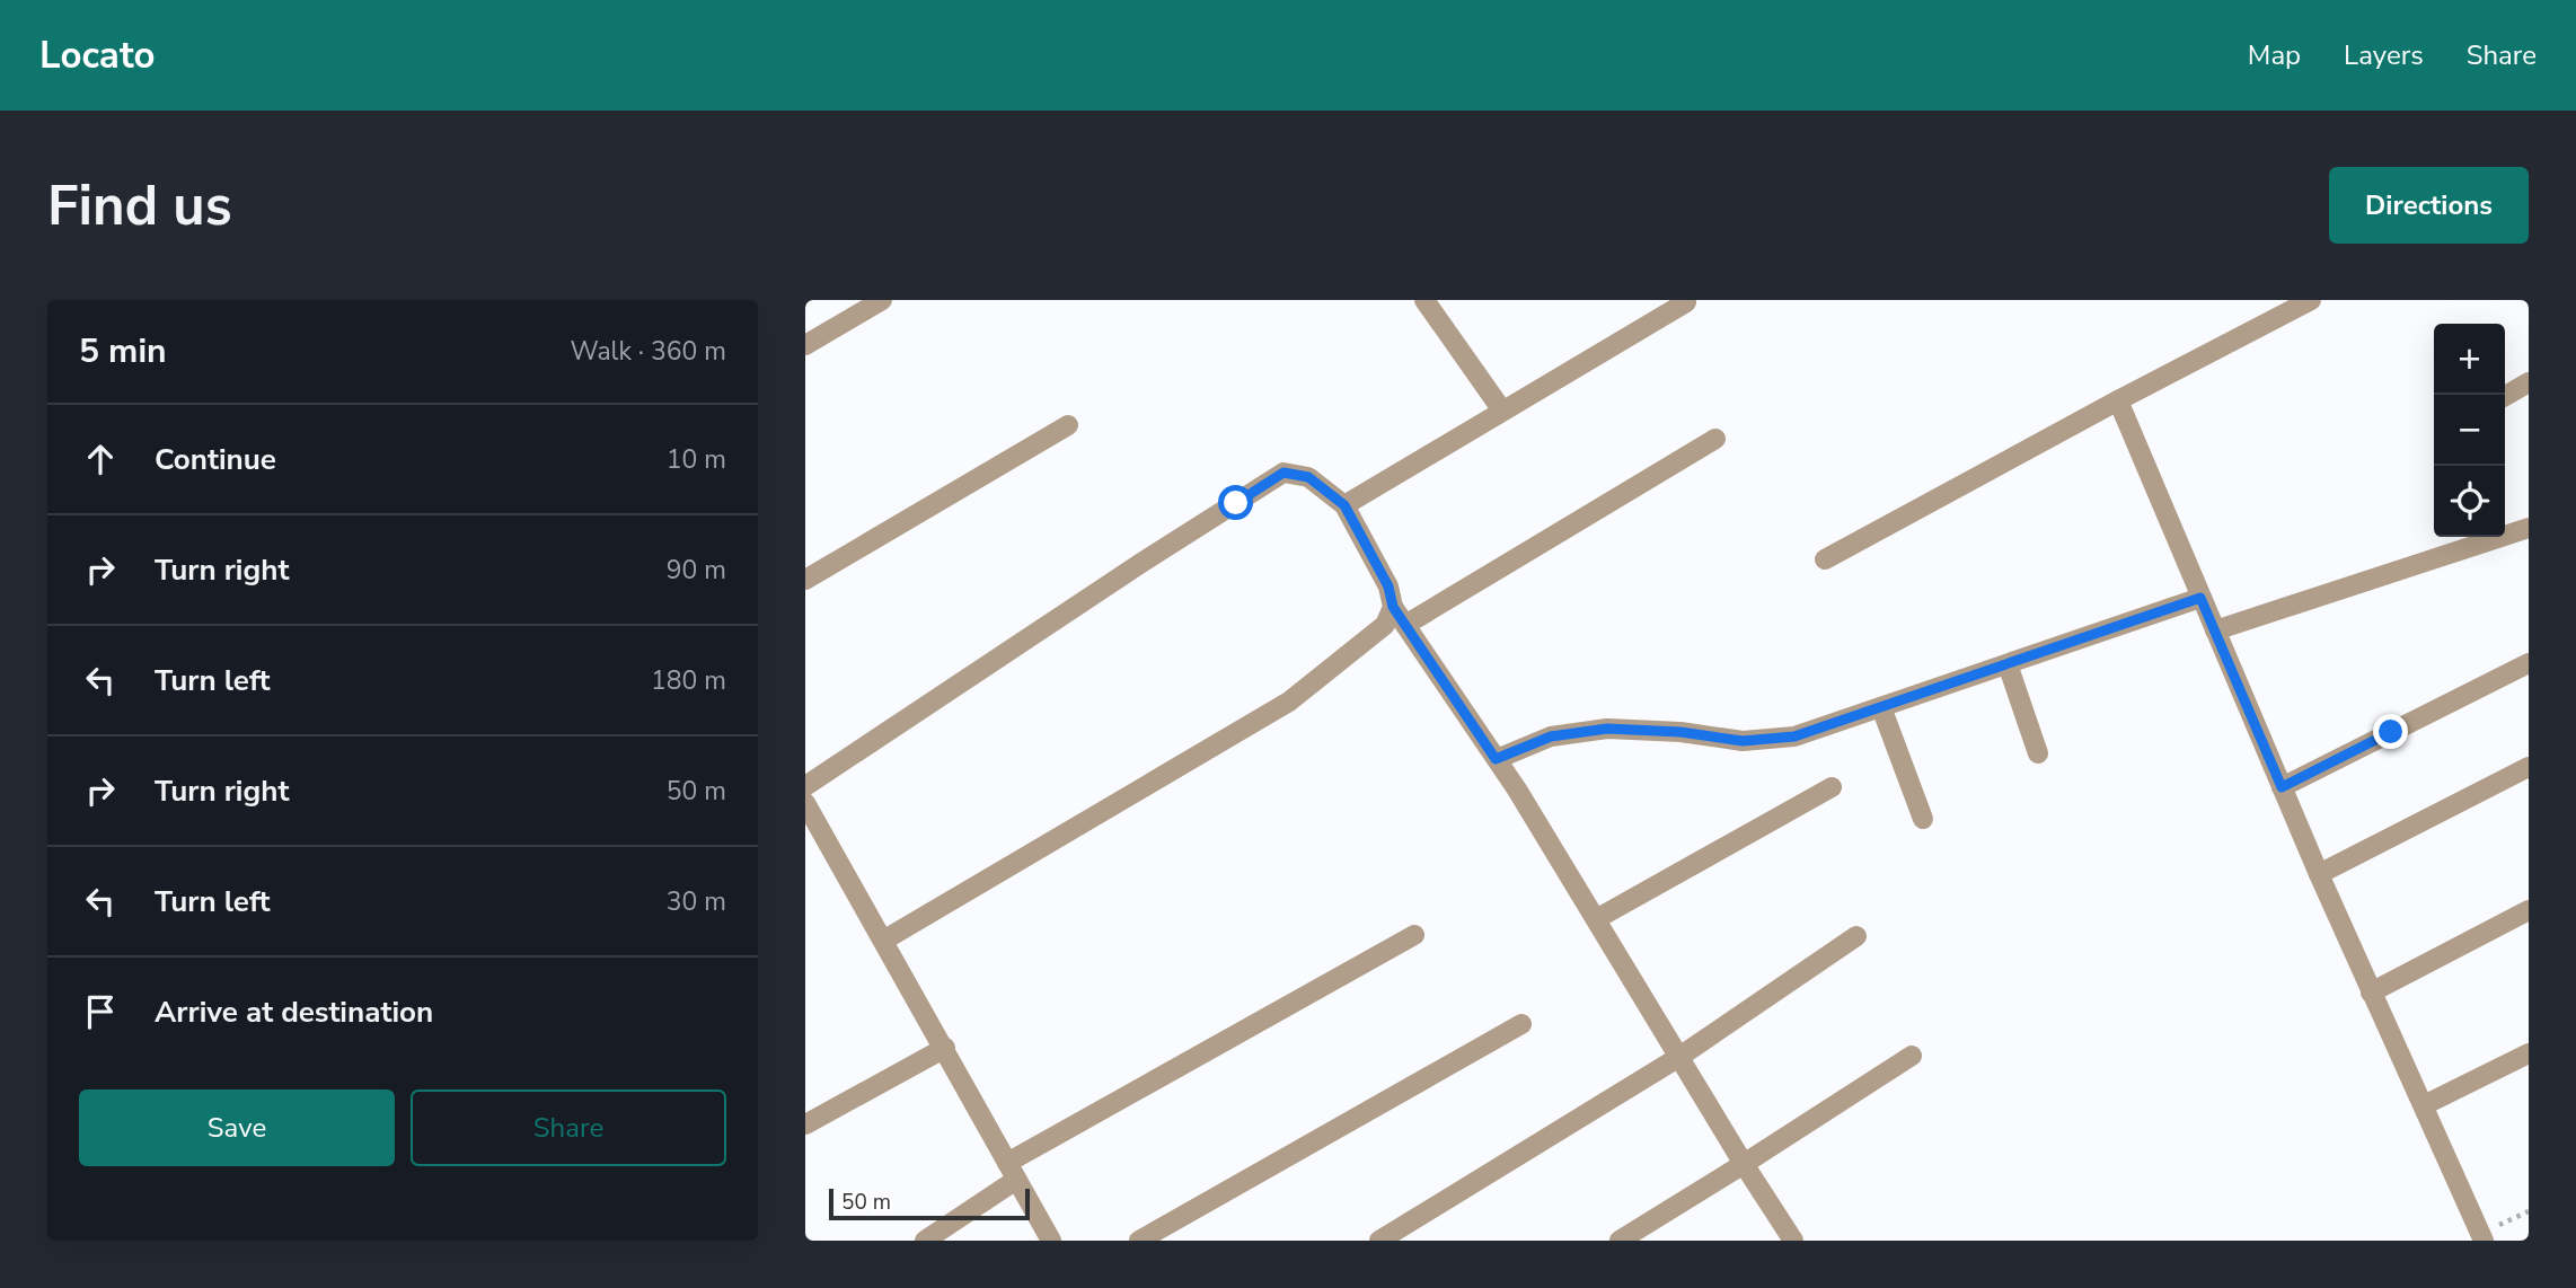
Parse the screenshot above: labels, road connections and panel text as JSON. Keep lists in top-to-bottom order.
{
  "scale_bar": "50 m",
  "page": {
    "header": "Locato",
    "nav": ["Map", "Layers", "Share"],
    "buttons": [
      "Directions",
      ["Save", "Share"]
    ],
    "title": "Find us",
    "heading": ["5 min", "Walk · 360 m"],
    "map_buttons": ["+", "−"],
    "list": [
      ["Continue", "10 m"],
      ["Turn right", "90 m"],
      ["Turn left", "180 m"],
      ["Turn right", "50 m"],
      ["Turn left", "30 m"],
      "Arrive at destination"
    ],
    "scale": "50 m"
  }
}
